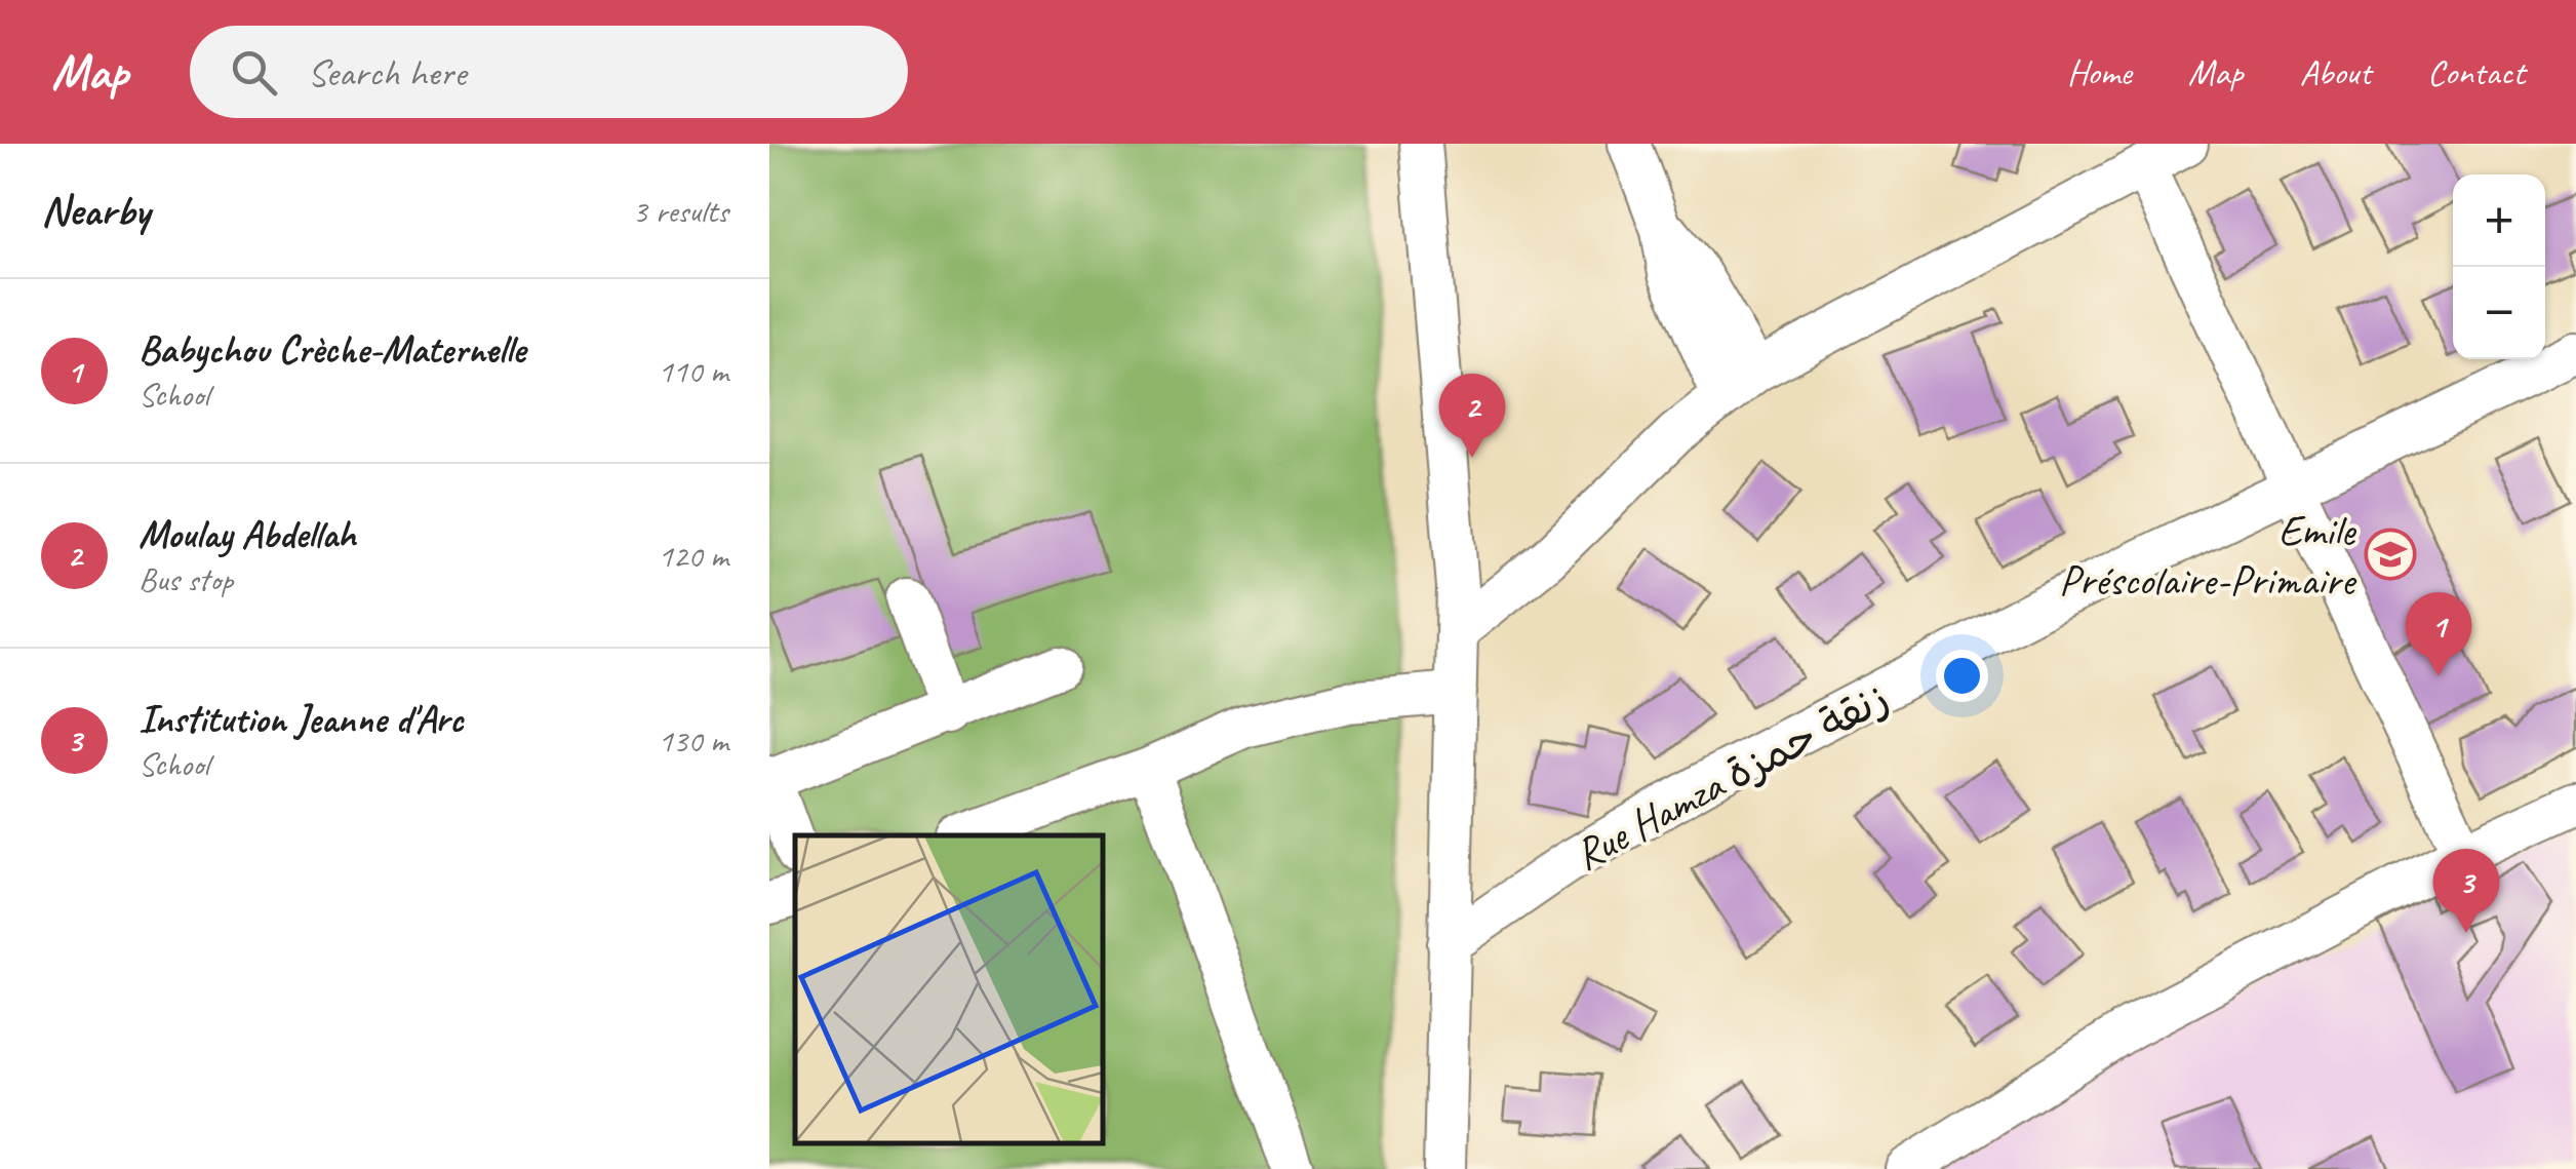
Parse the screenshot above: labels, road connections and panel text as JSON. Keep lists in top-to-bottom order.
{
  "streets": {
    "street": ["Rue Hamza زنقة حمزة"]
  },
  "places": {
    "school or university": ["Emile Préscolaire-Primaire"]
  },
  "page": {
    "header": "Map",
    "search": "Search here",
    "nav": [
      "Home",
      "Map",
      "About",
      "Contact"
    ],
    "heading": ["Nearby", "3 results"],
    "map_buttons": ["+", "−"],
    "list": [
      {
        "mark": "1",
        "name": "Babychou Crèche-Maternelle",
        "note": "School",
        "value": "110 m"
      },
      {
        "mark": "2",
        "name": "Moulay Abdellah",
        "note": "Bus stop",
        "value": "120 m"
      },
      {
        "mark": "3",
        "name": "Institution Jeanne d'Arc",
        "note": "School",
        "value": "130 m"
      }
    ],
    "pins": ["2", "1", "3"]
  }
}
